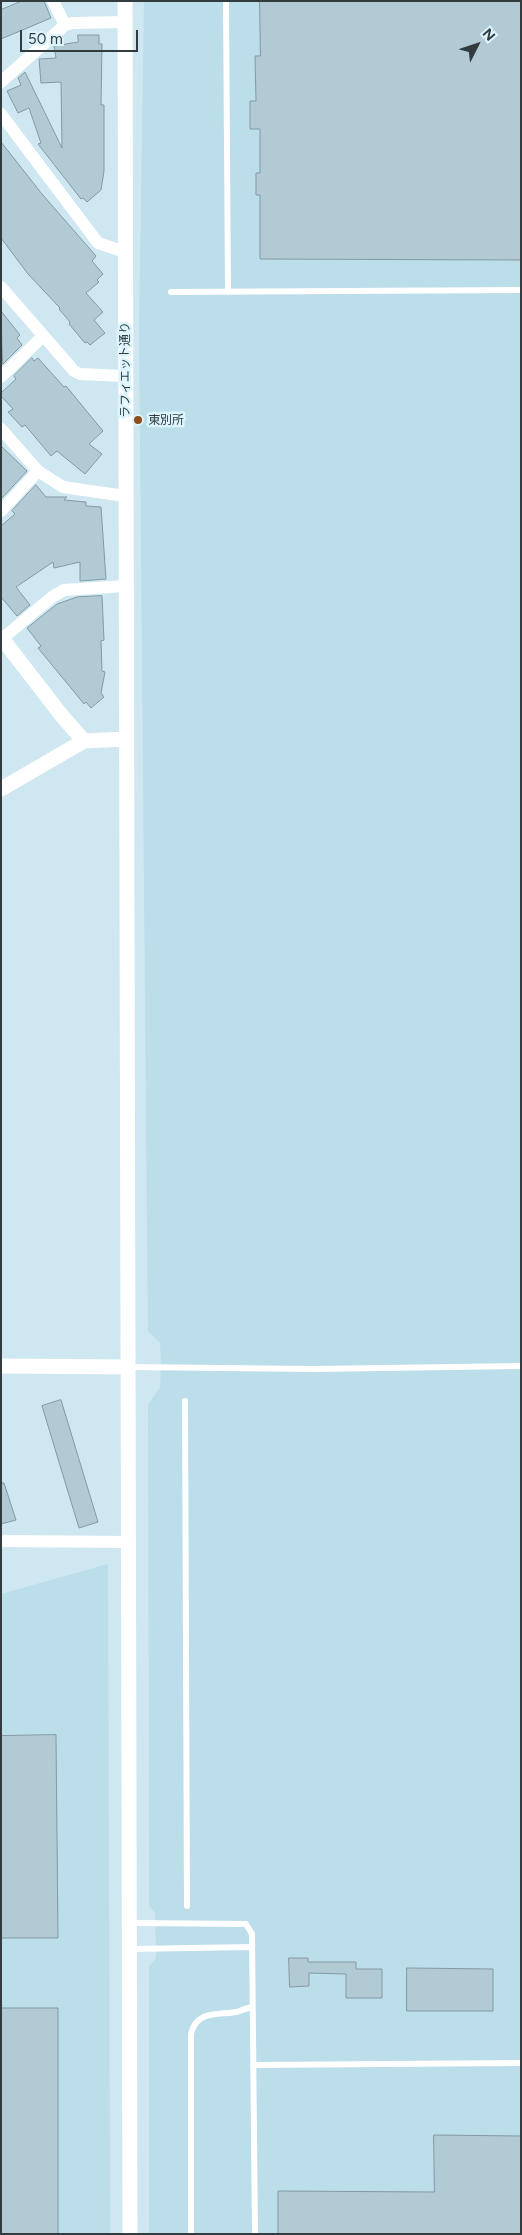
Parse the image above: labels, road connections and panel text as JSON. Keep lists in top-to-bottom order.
{
  "streets": {
    "street": ["ラフィエット通り"]
  },
  "places": ["東別所"],
  "scale_bar": "50 m",
  "north": "top right"
}
